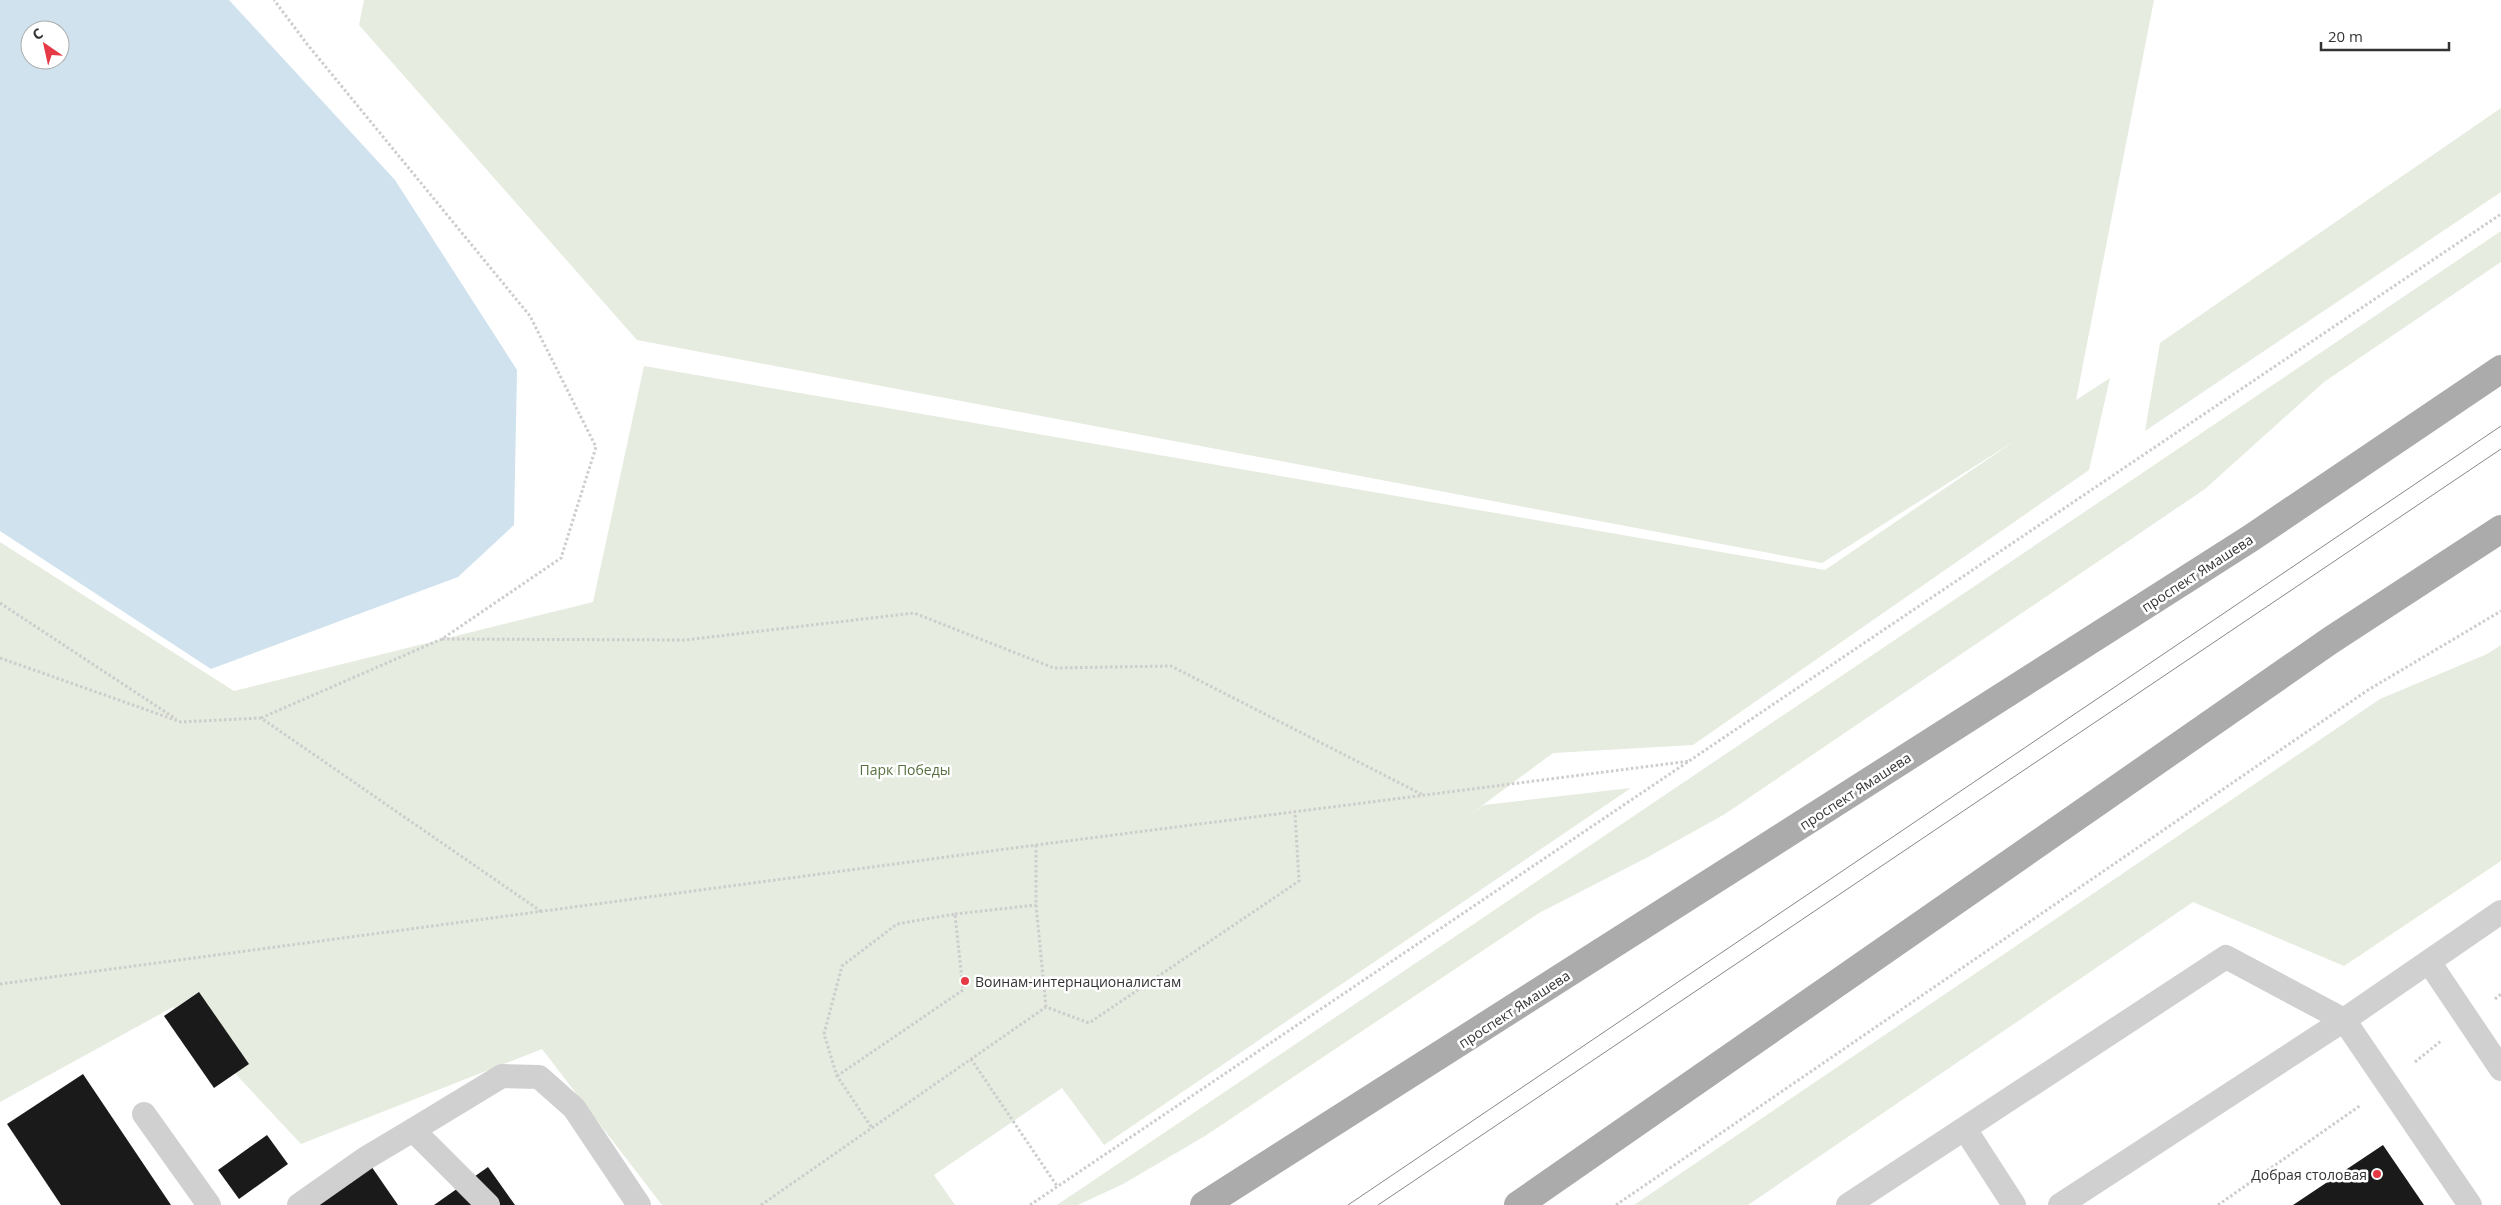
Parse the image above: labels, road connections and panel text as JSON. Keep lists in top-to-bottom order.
{
  "streets": {
    "main road": ["проспект Ямашева"]
  },
  "parks": ["Парк Победы"],
  "places": ["Воинам-интернационалистам", "Добрая столовая"],
  "scale_bar": "20 m",
  "north": "top left"
}
